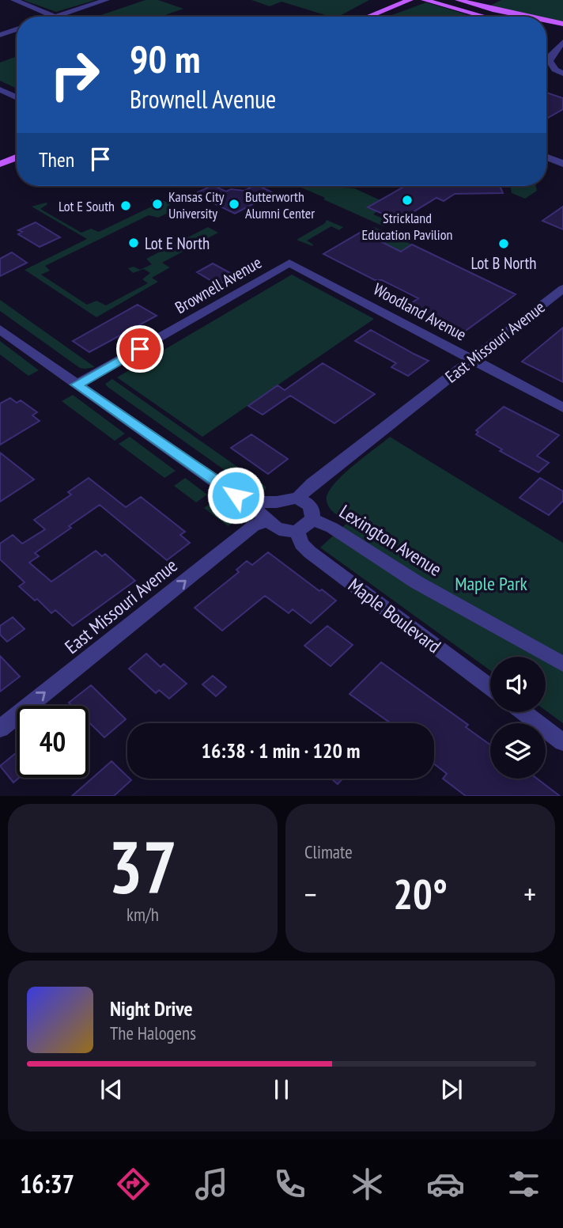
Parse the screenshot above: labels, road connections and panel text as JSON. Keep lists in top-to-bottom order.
{
  "streets": {
    "street": [
      "Brownell Avenue",
      "Woodland Avenue",
      "East Missouri Avenue",
      "Lexington Avenue",
      "Maple Boulevard"
    ]
  },
  "crossings": [
    ["Brownell Avenue", "Woodland Avenue"],
    ["Woodland Avenue", "East Missouri Avenue"],
    ["East Missouri Avenue", "Lexington Avenue"],
    ["East Missouri Avenue", "Maple Boulevard"],
    ["Lexington Avenue", "Maple Boulevard"]
  ],
  "one_way": ["East Missouri Avenue"],
  "parks": ["Maple Park"],
  "places": [
    "Strickland Education Pavilion",
    "Kansas City University",
    "Butterworth Alumni Center",
    "Lot E South",
    "Lot E North",
    "Lot B North"
  ],
  "page": {
    "turn": ["90 m", "Brownell Avenue"],
    "then": "Then",
    "limit": "40",
    "trip": "16:38 · 1 min · 120 m",
    "tile": [
      ["37", "km/h"],
      "Climate"
    ],
    "heat": ["−", "20°", "+"],
    "song": ["Night Drive", "The Halogens"],
    "tabs": "16:37"
  }
}
